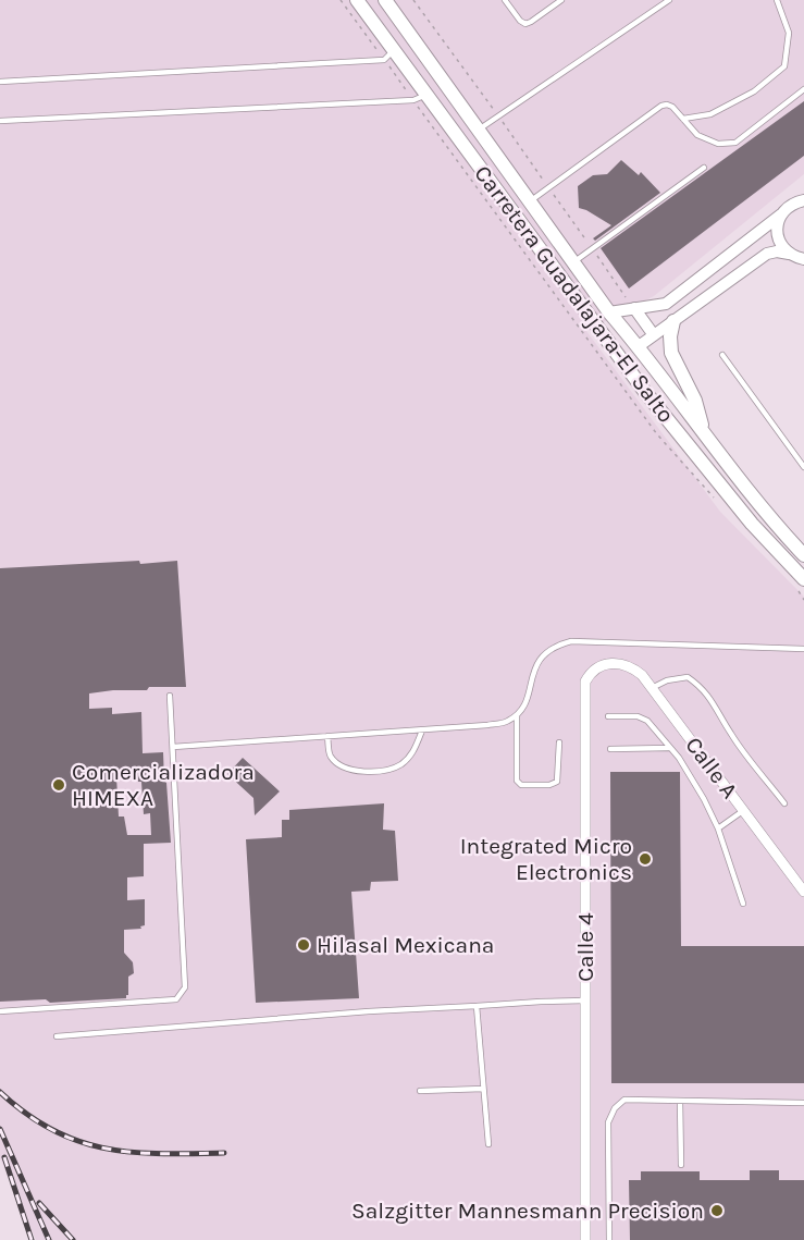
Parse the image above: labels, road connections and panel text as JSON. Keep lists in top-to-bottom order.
{
  "streets": {
    "main road": ["Carretera Guadalajara-El Salto"],
    "street": ["Calle A", "Calle 4"]
  },
  "crossings": [
    ["Calle A", "Calle 4"]
  ],
  "places": [
    "Comercializadora HIMEXA",
    "Integrated Micro Electronics",
    "Hilasal Mexicana",
    "Salzgitter Mannesmann Precision"
  ]
}
